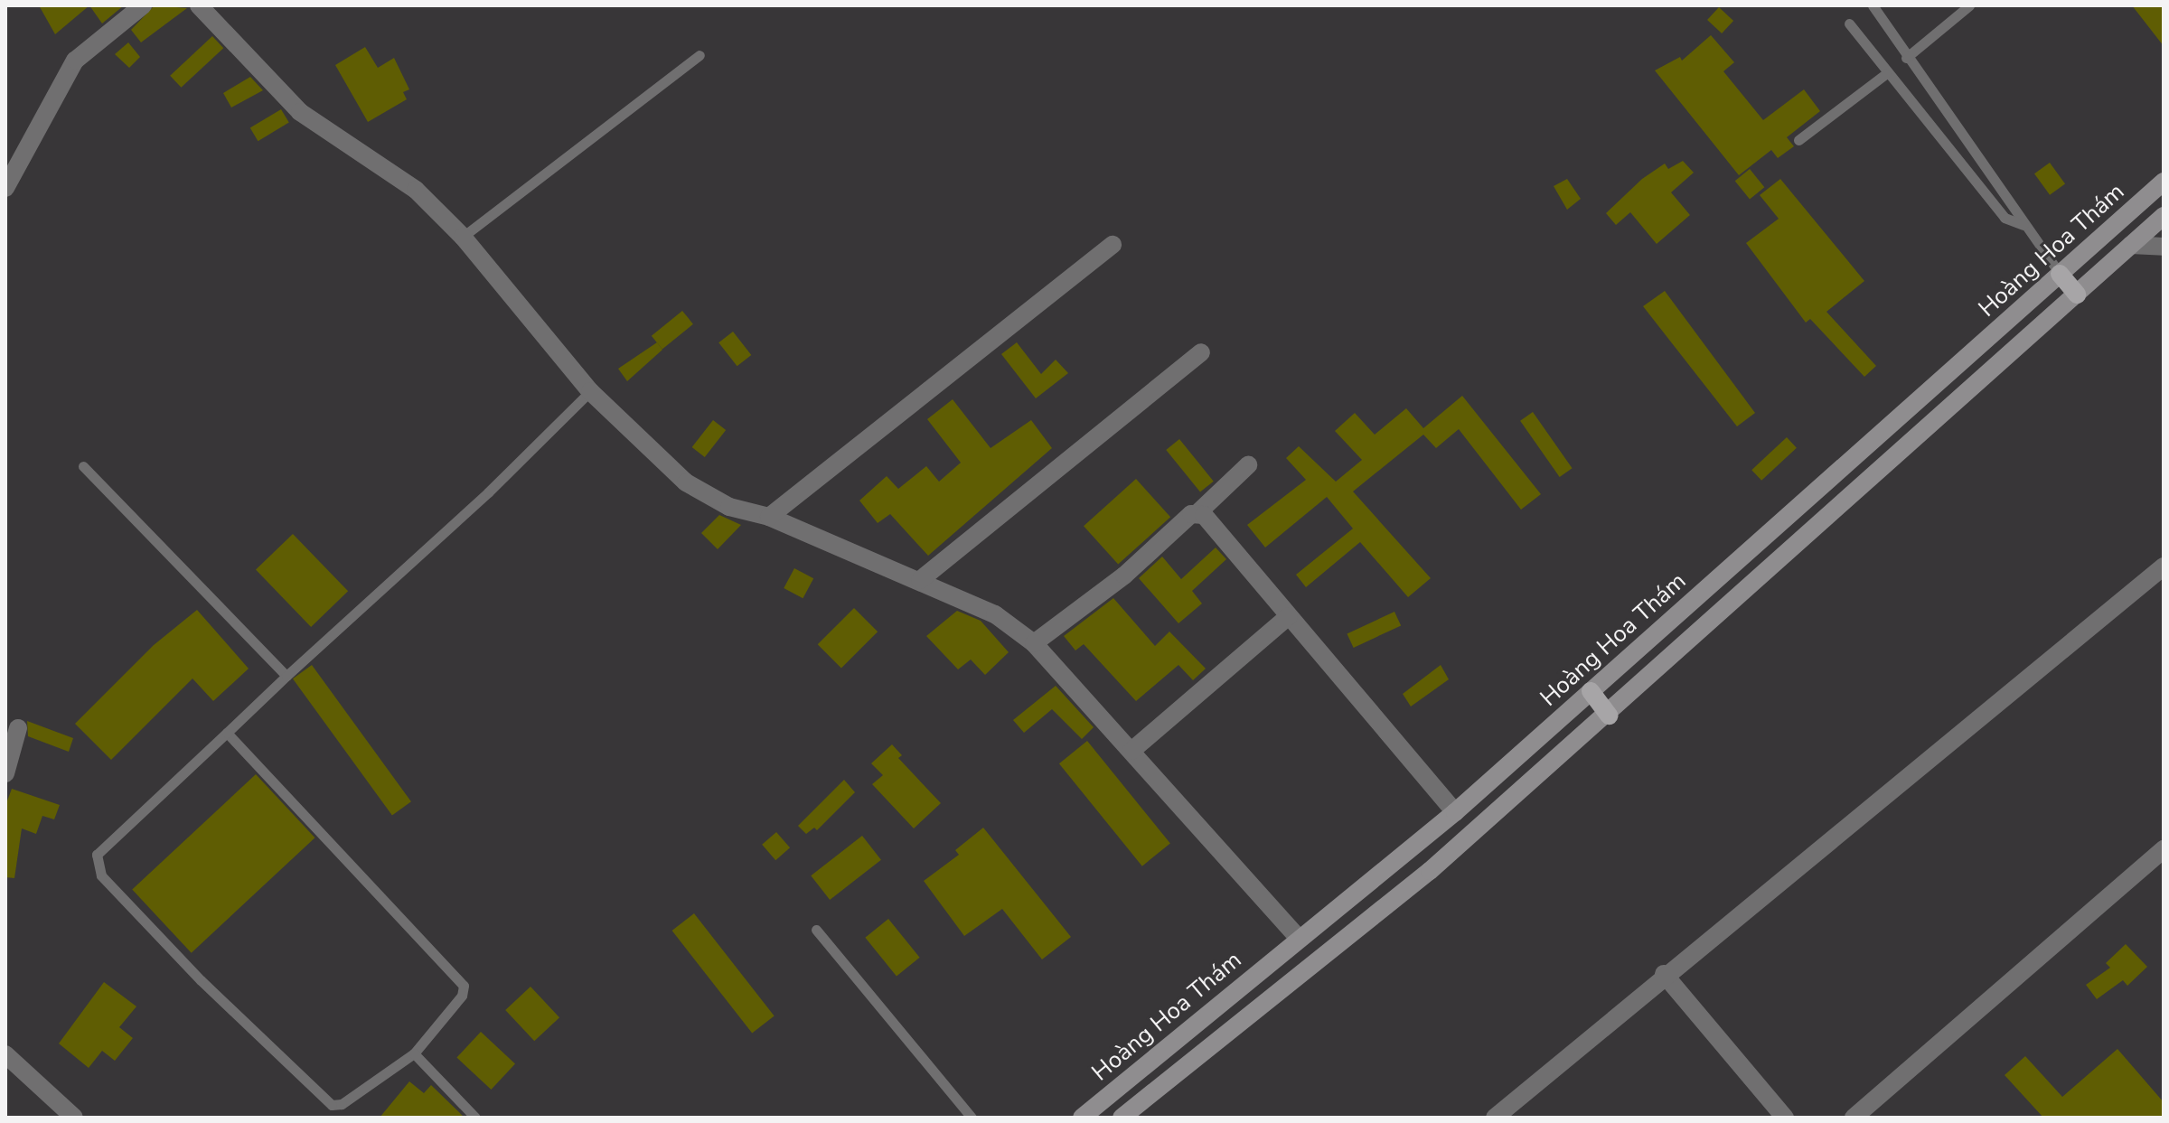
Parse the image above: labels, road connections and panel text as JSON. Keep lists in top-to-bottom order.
{
  "streets": {
    "main road": ["Hoàng Hoa Thám"]
  }
}
